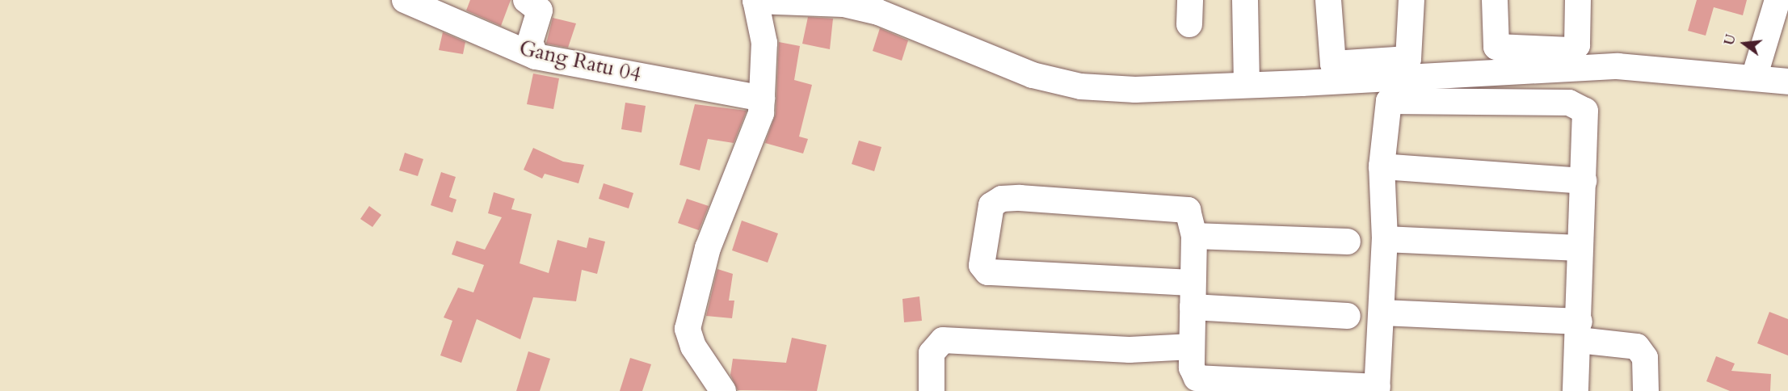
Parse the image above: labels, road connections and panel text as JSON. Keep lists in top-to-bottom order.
{
  "streets": {
    "street": ["Gang Ratu 04"]
  },
  "north": "left"
}
